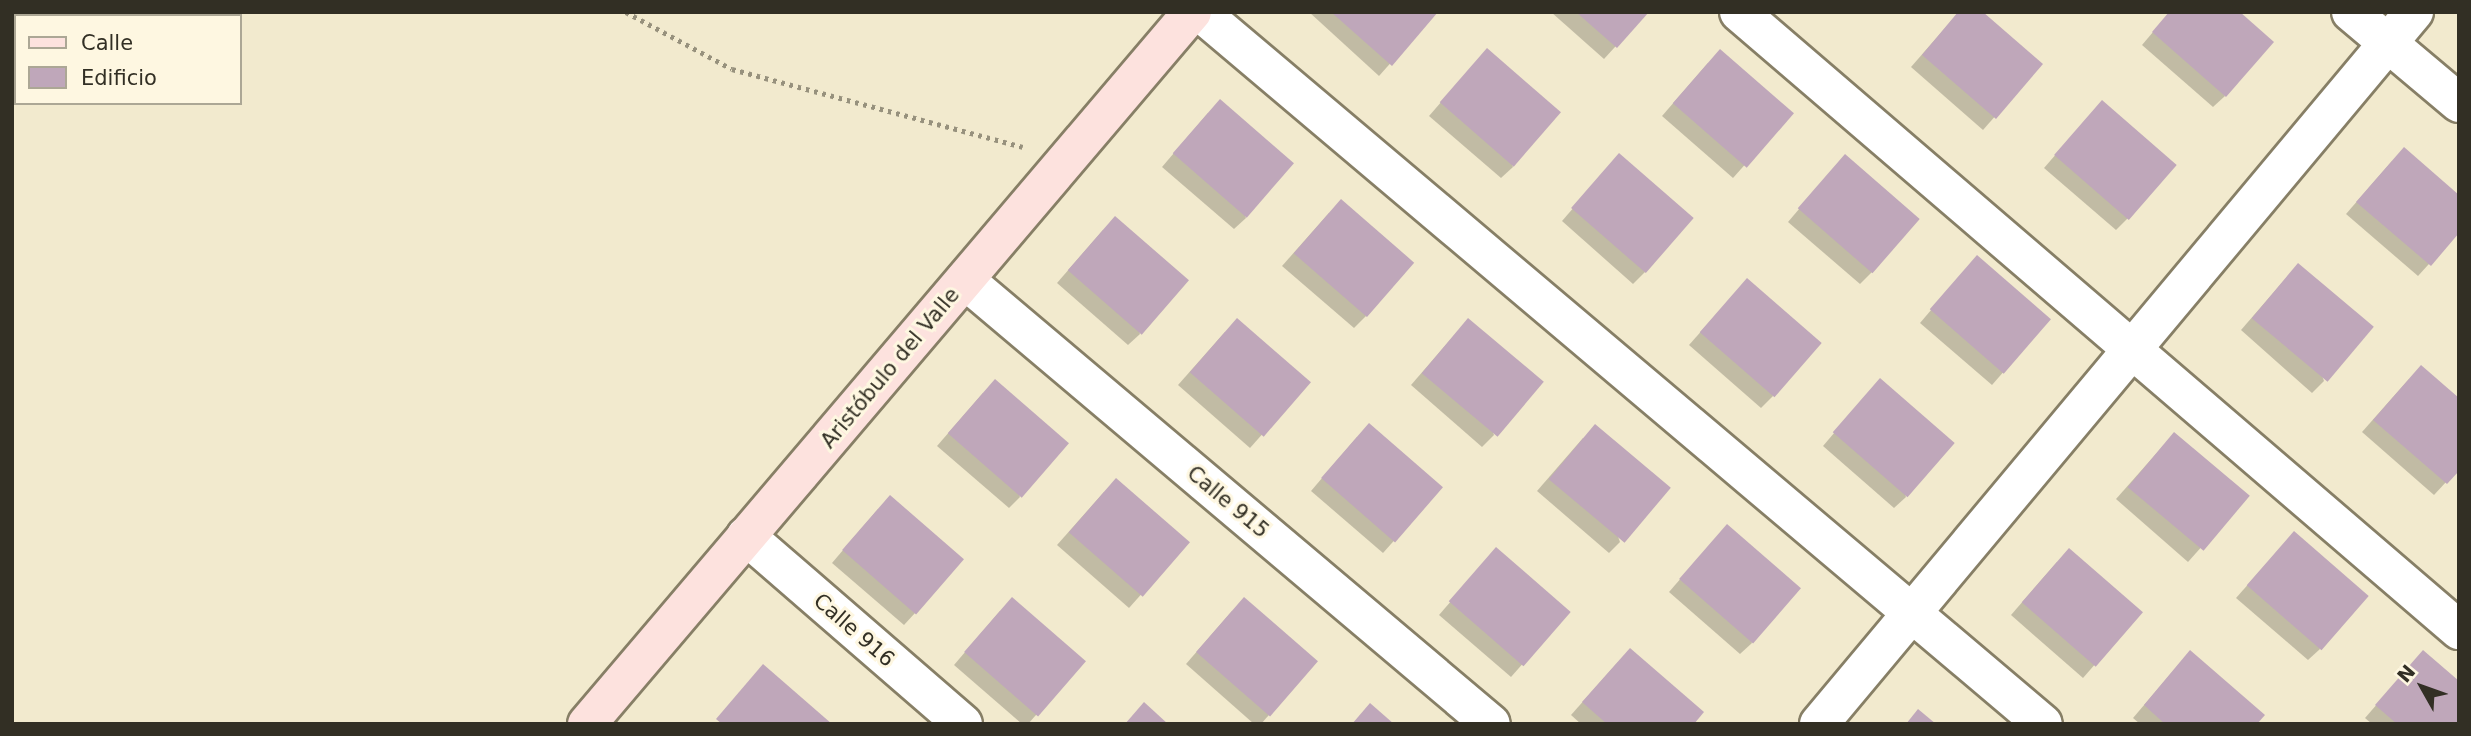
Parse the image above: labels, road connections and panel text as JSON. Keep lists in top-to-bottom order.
{
  "streets": {
    "street": ["Aristóbulo del Valle", "Calle 915", "Calle 916"]
  },
  "crossings": [
    ["Aristóbulo del Valle", "Calle 915"],
    ["Aristóbulo del Valle", "Calle 916"]
  ],
  "legend": ["Calle", "Edificio"],
  "north": "top left"
}
